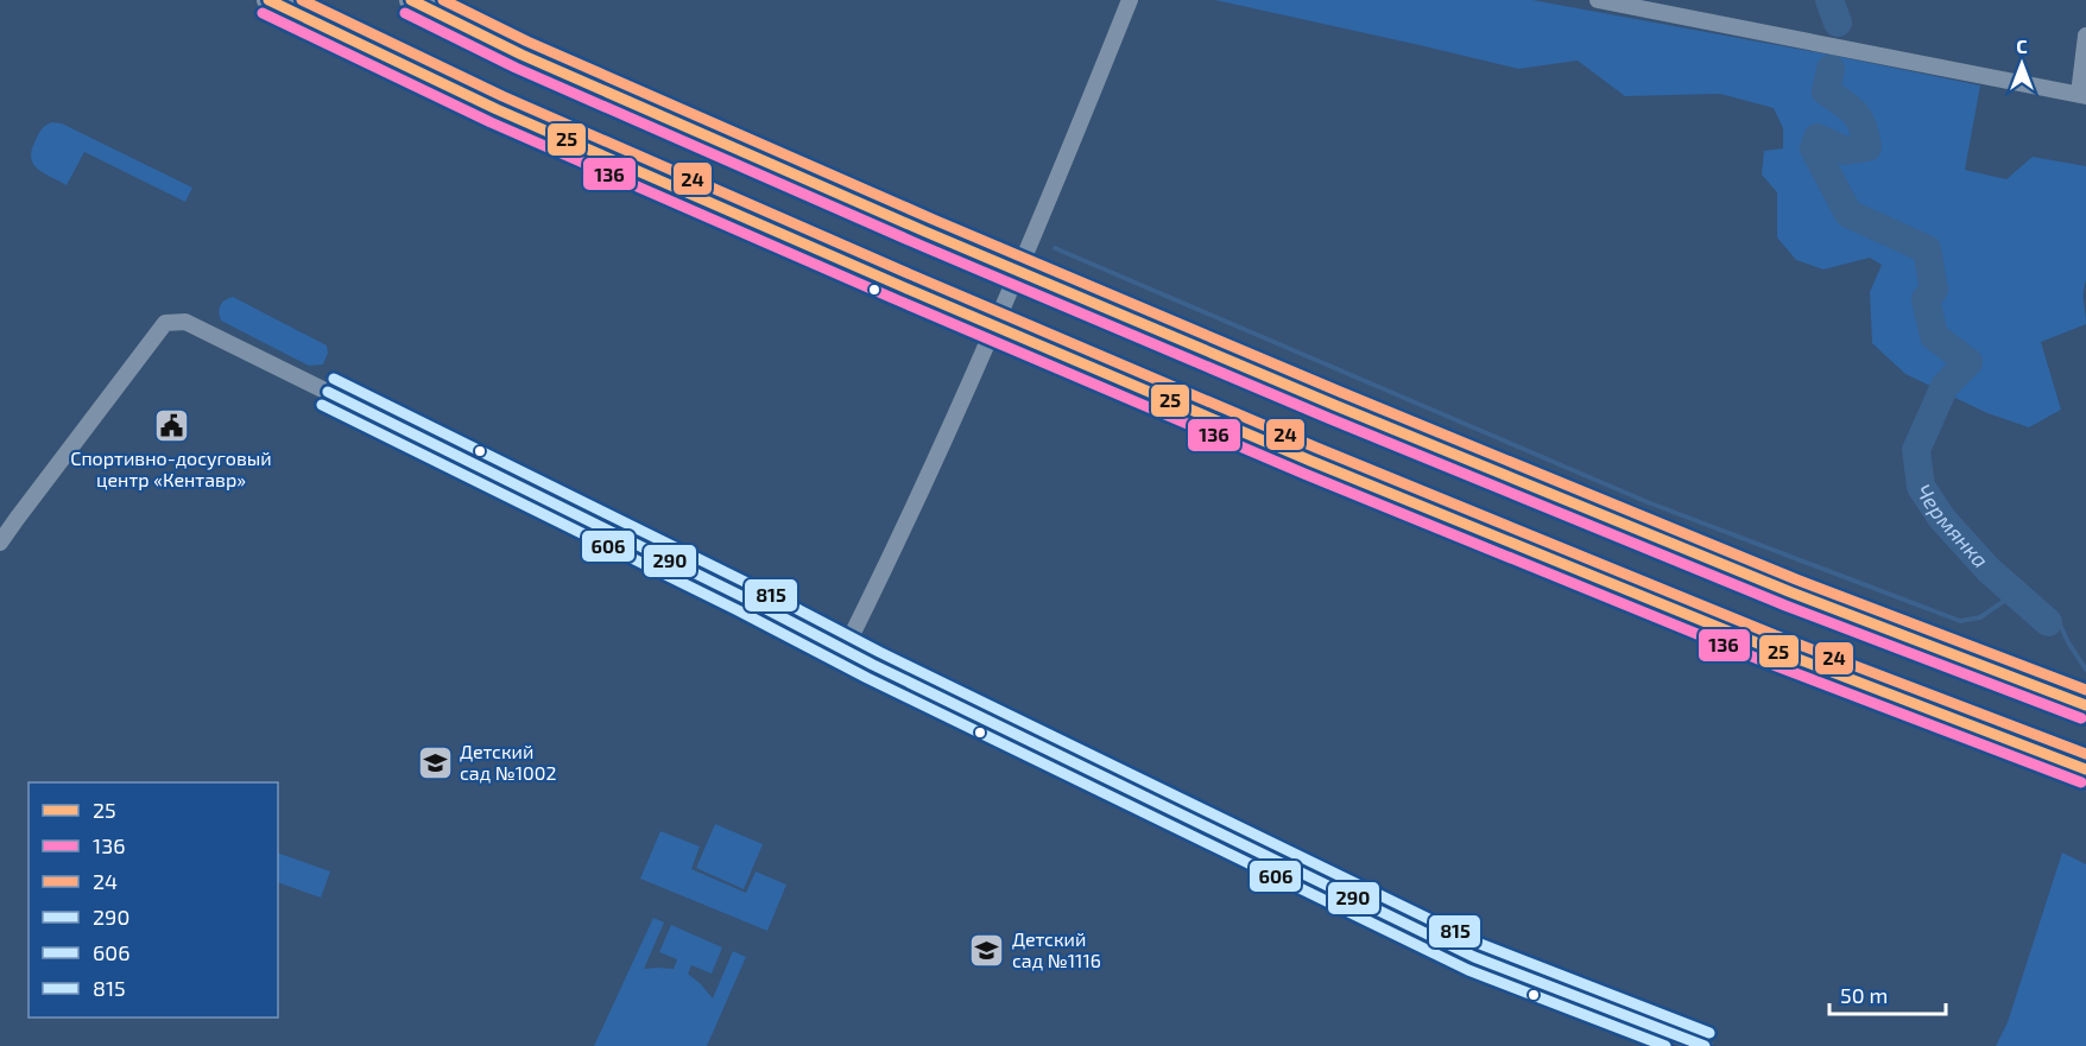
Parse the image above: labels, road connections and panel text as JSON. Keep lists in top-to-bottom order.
{
  "water": ["Чермянка"],
  "places": {
    "public building": ["Спортивно-досуговый центр «Кентавр»"],
    "school or university": ["Детский сад №1002", "Детский сад №1116"]
  },
  "lines": [
    "transit line 25",
    "transit line 24",
    "transit line 136",
    "transit line 815",
    "transit line 290",
    "transit line 606"
  ],
  "legend": [
    "25",
    "136",
    "24",
    "290",
    "606",
    "815"
  ],
  "scale_bar": "50 m",
  "north": "top"
}
